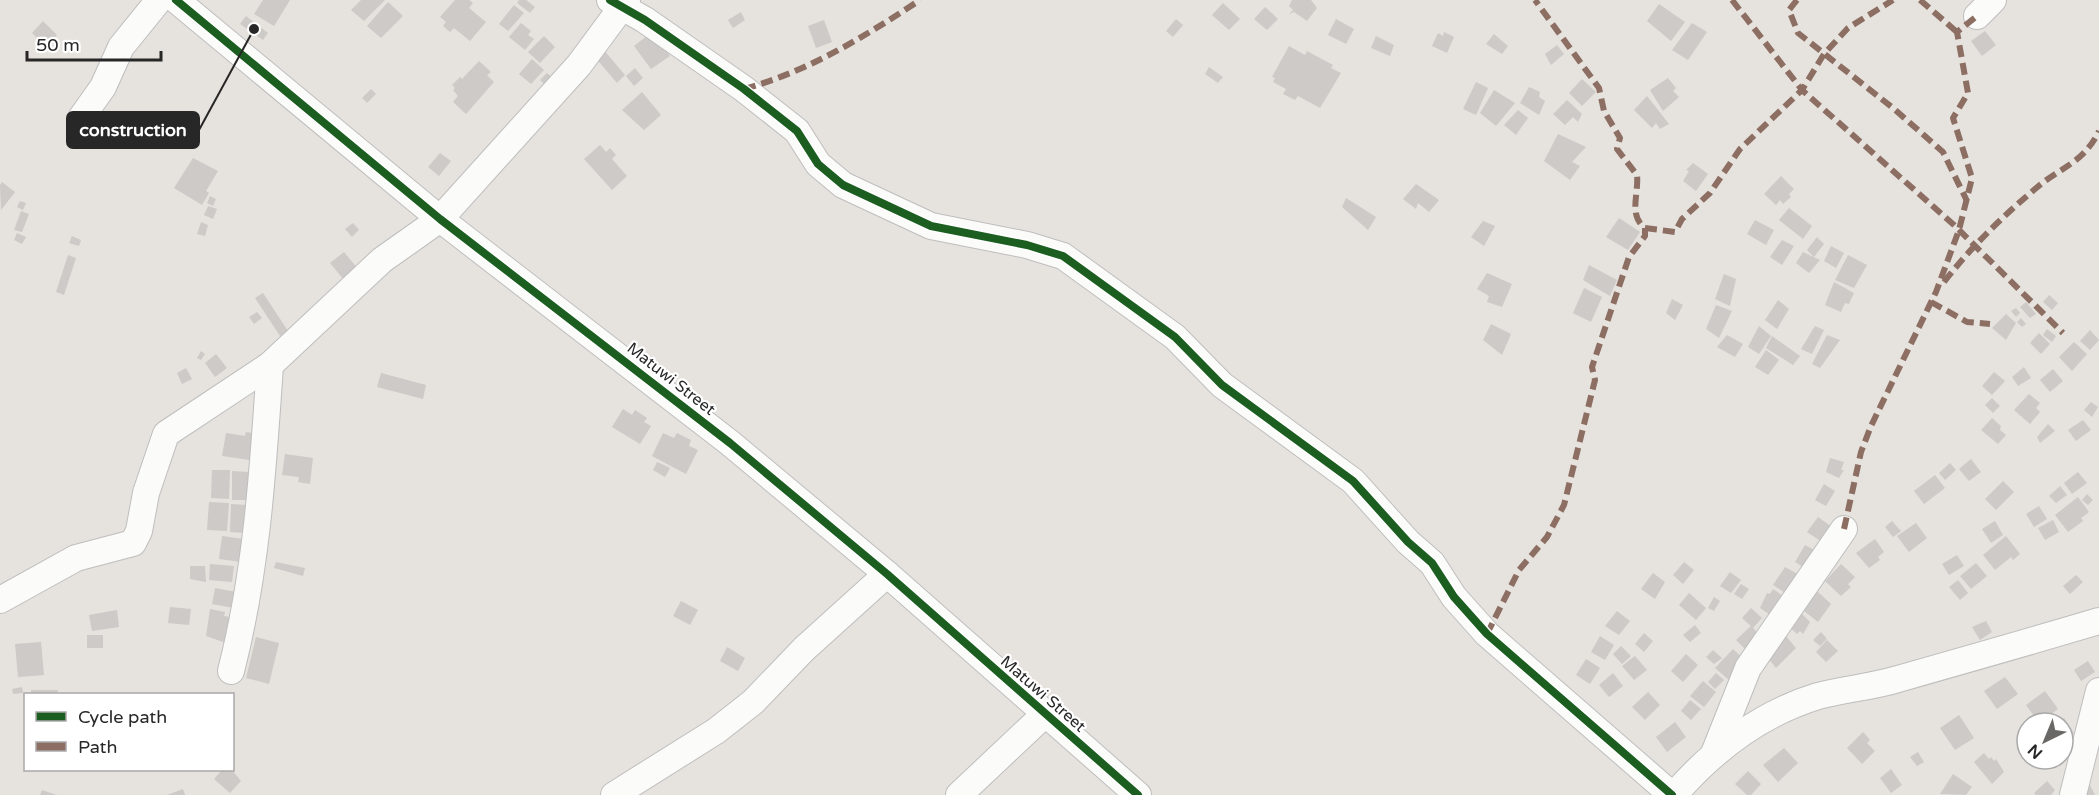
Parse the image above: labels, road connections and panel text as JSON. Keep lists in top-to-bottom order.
{
  "streets": {
    "street": ["Matuwi Street"]
  },
  "places": ["construction"],
  "legend": ["Cycle path", "Path"],
  "scale_bar": "50 m",
  "north": "bottom left"
}
